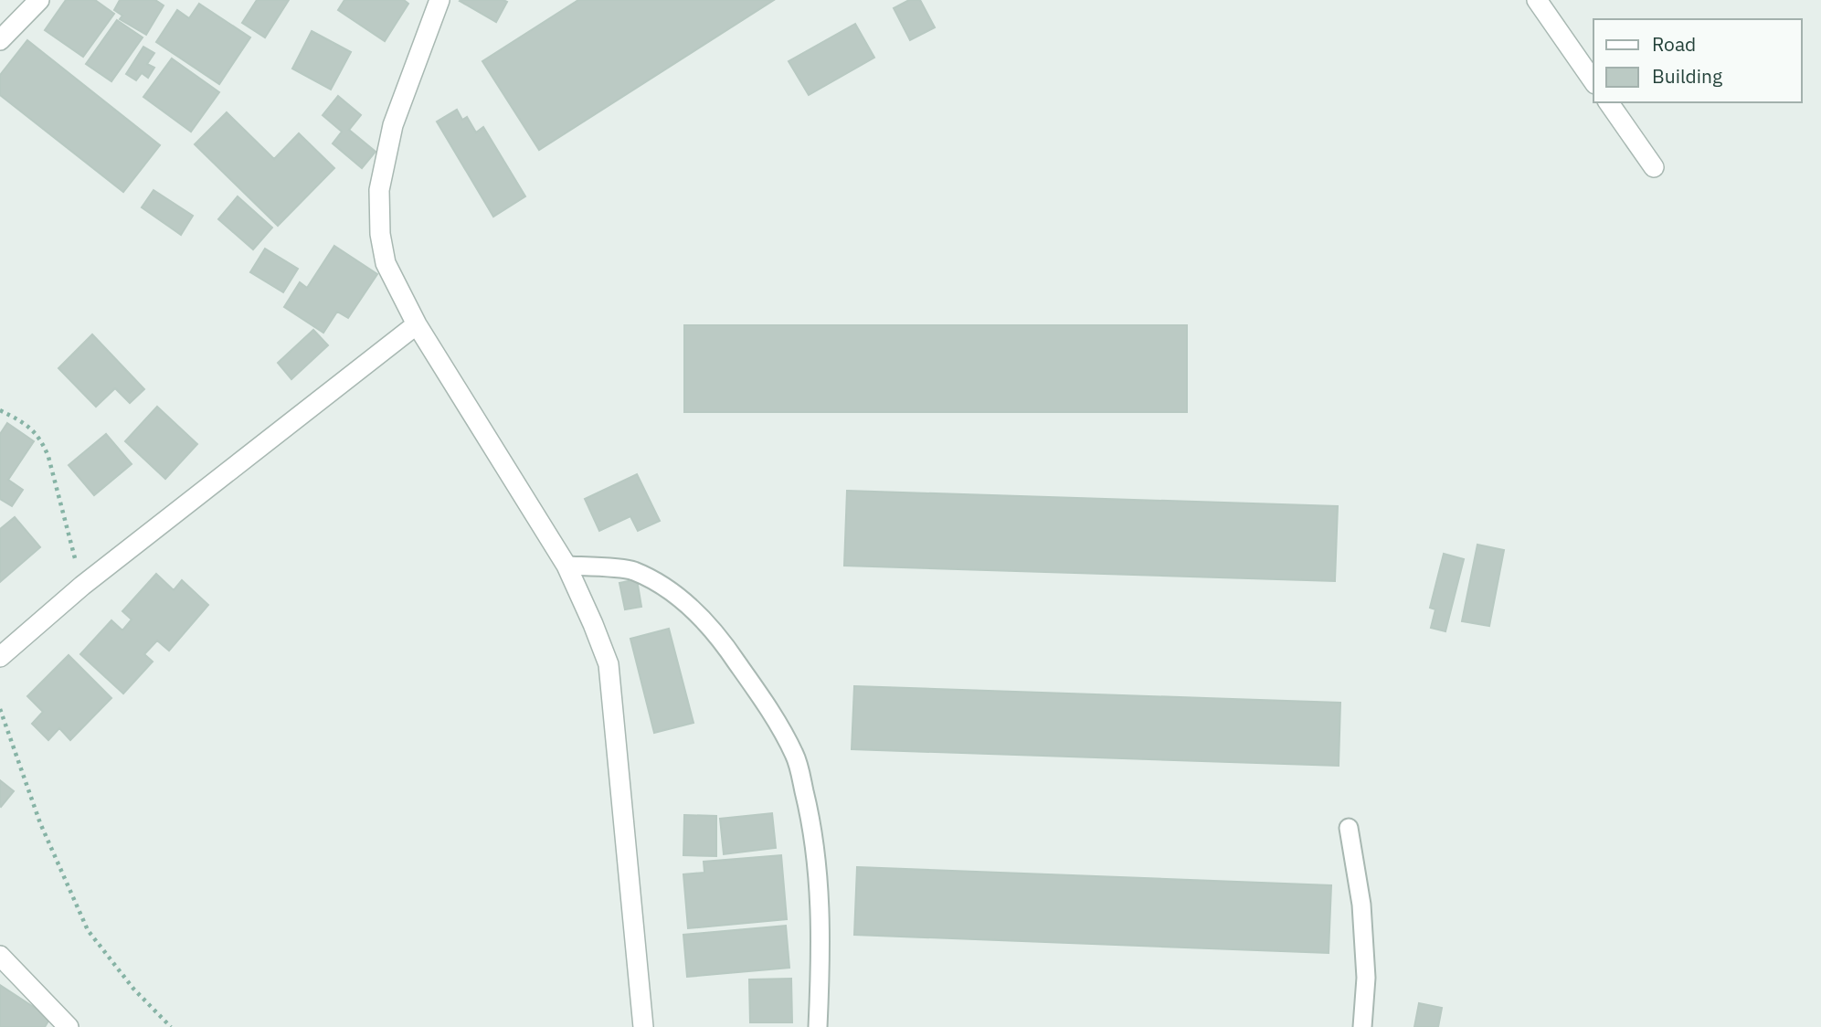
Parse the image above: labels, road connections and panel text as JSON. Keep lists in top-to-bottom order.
{
  "legend": ["Road", "Building"]
}
